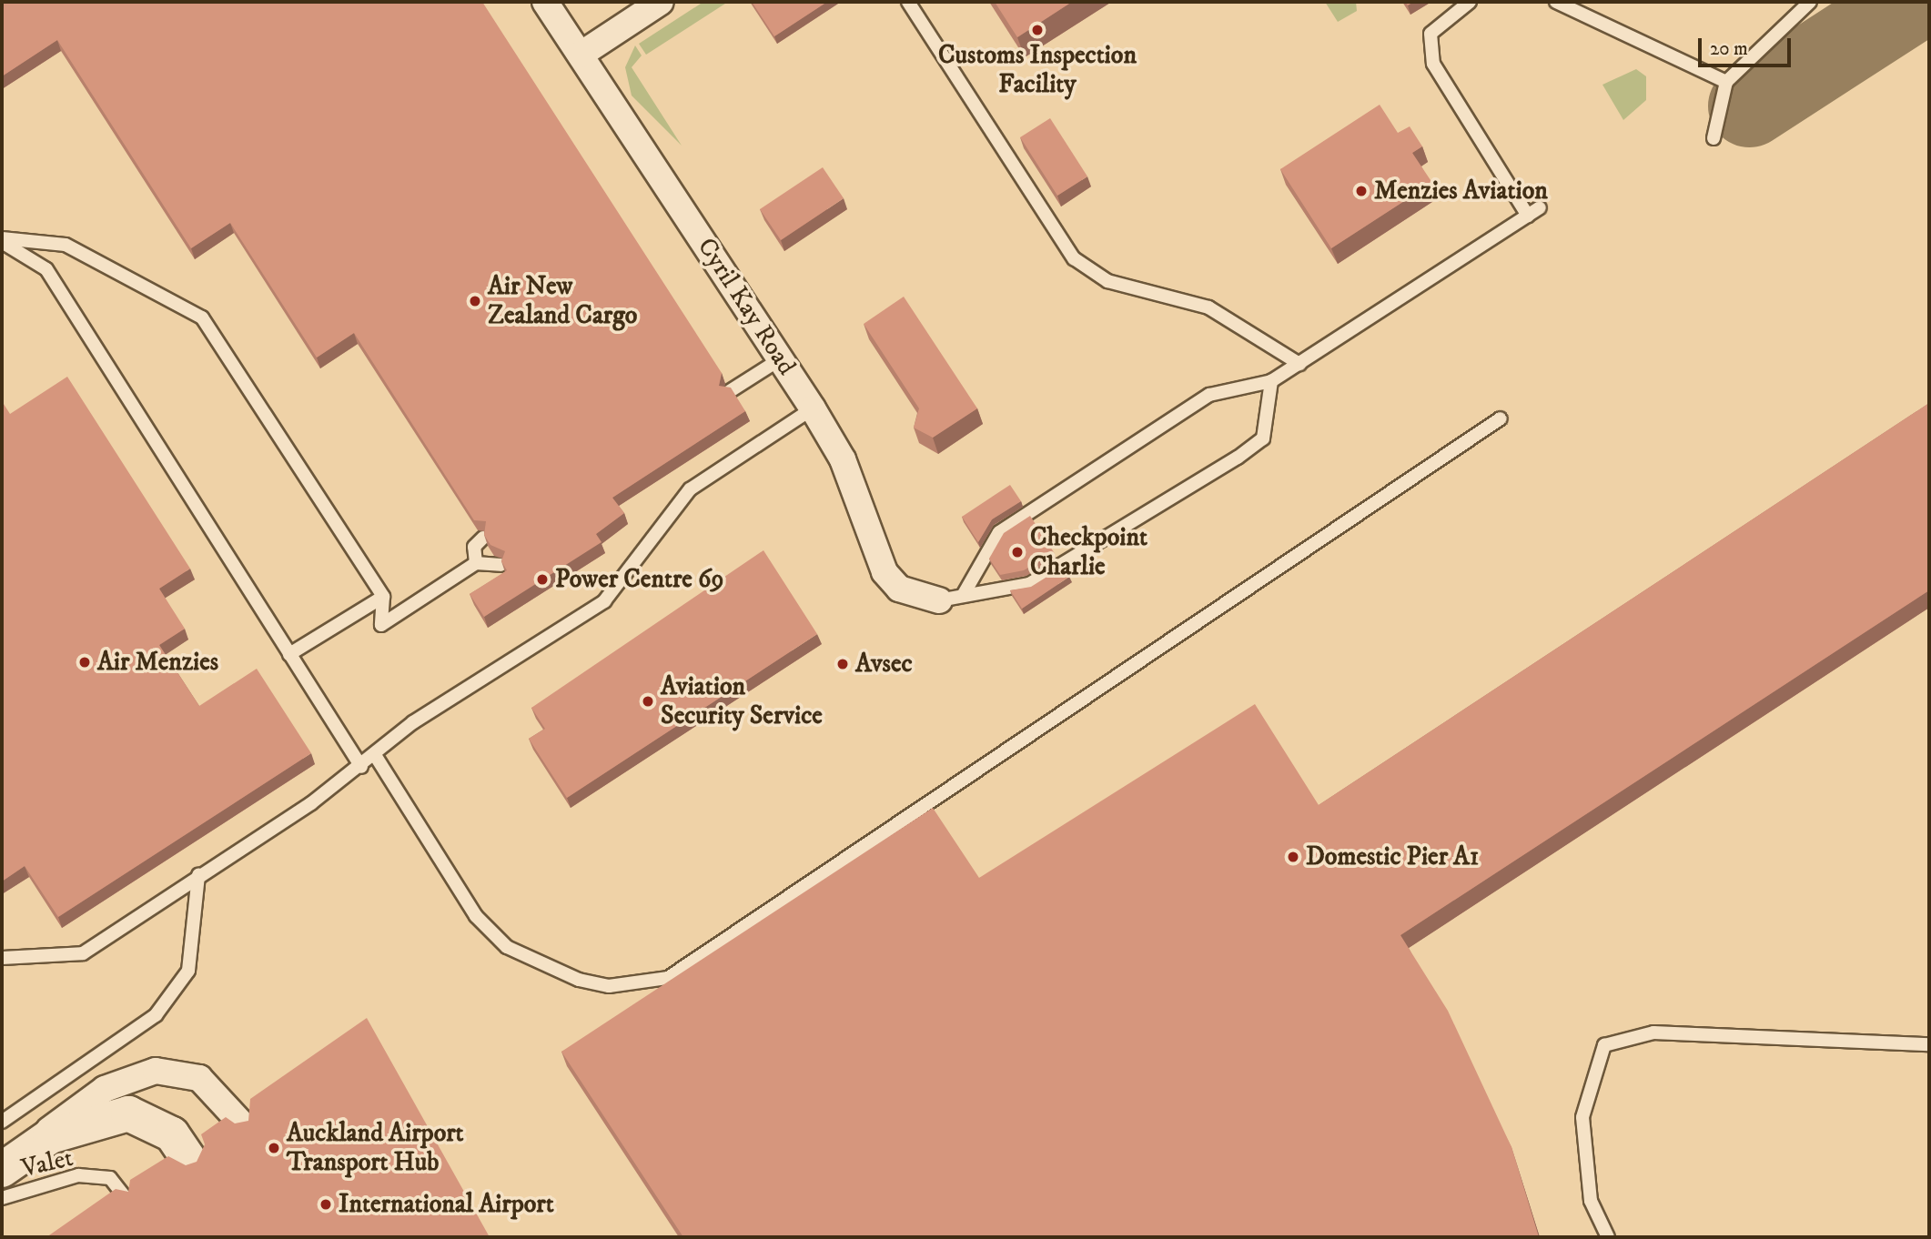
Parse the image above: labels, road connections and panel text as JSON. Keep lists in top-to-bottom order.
{
  "streets": {
    "street": ["Cyril Kay Road"],
    "lane": ["Valet"]
  },
  "places": [
    "Customs Inspection Facility",
    "Menzies Aviation",
    "Air New Zealand Cargo",
    "Checkpoint Charlie",
    "Power Centre 69",
    "Air Menzies",
    "Avsec",
    "Aviation Security Service",
    "Domestic Pier A1",
    "Auckland Airport Transport Hub",
    "International Airport"
  ],
  "scale_bar": "20 m"
}
